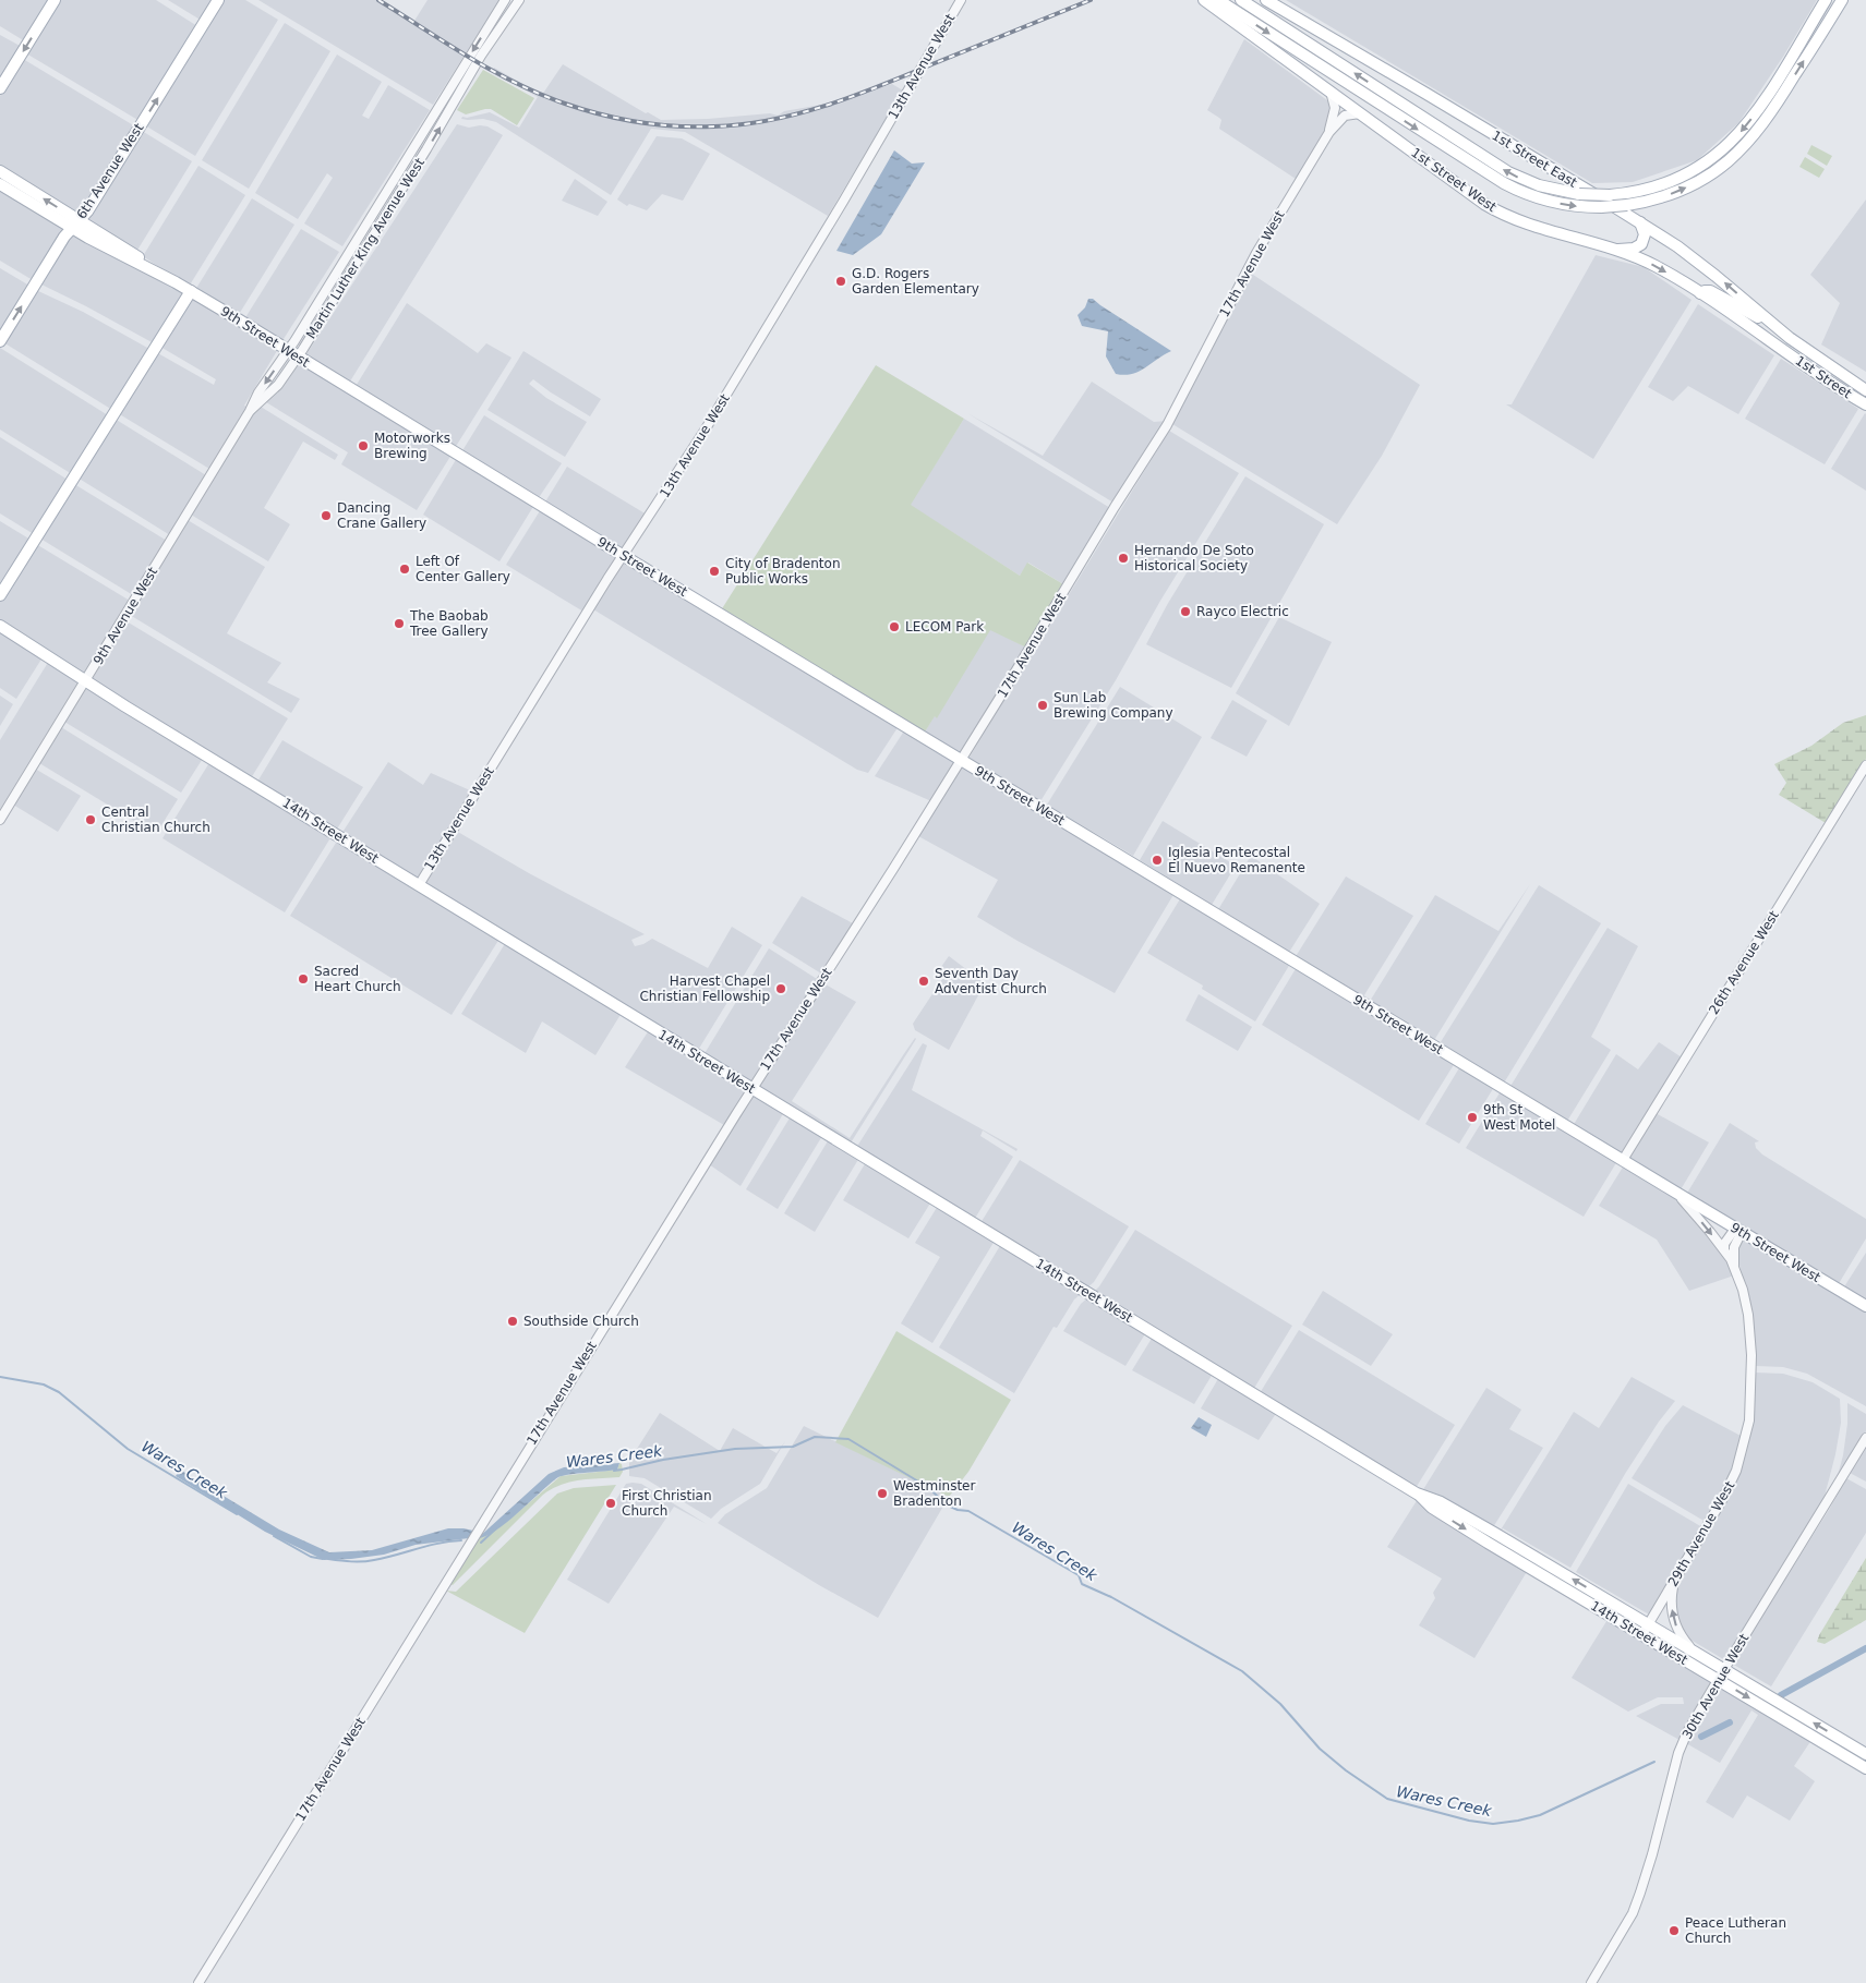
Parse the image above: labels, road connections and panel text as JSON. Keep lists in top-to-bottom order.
{
  "streets": {
    "main road": [
      "1st Street East",
      "6th Avenue West",
      "1st Street West",
      "9th Street West",
      "1st Street",
      "14th Street West"
    ],
    "street": [
      "13th Avenue West",
      "Martin Luther King Avenue West",
      "17th Avenue West",
      "9th Avenue West",
      "26th Avenue West",
      "29th Avenue West",
      "30th Avenue West"
    ]
  },
  "crossings": [
    ["13th Avenue West", "9th Street West"],
    ["13th Avenue West", "14th Street West"],
    ["1st Street East", "1st Street"],
    ["6th Avenue West", "9th Street West"],
    ["1st Street West", "17th Avenue West"],
    ["1st Street West", "1st Street"],
    ["Martin Luther King Avenue West", "9th Street West"],
    ["Martin Luther King Avenue West", "9th Avenue West"],
    ["17th Avenue West", "9th Street West"],
    ["17th Avenue West", "14th Street West"],
    ["9th Street West", "26th Avenue West"],
    ["9th Street West", "29th Avenue West"],
    ["9th Avenue West", "14th Street West"],
    ["14th Street West", "29th Avenue West"],
    ["14th Street West", "30th Avenue West"]
  ],
  "one_way": ["6th Avenue West", "1st Street West"],
  "water": ["Wares Creek"],
  "places": [
    "G.D. Rogers Garden Elementary",
    "Motorworks Brewing",
    "Dancing Crane Gallery",
    "Hernando De Soto Historical Society",
    "Left Of Center Gallery",
    "City of Bradenton Public Works",
    "Rayco Electric",
    "The Baobab Tree Gallery",
    "LECOM Park",
    "Sun Lab Brewing Company",
    "Central Christian Church",
    "Iglesia Pentecostal El Nuevo Remanente",
    "Sacred Heart Church",
    "Seventh Day Adventist Church",
    "Harvest Chapel Christian Fellowship",
    "9th St West Motel",
    "Southside Church",
    "Westminster Bradenton",
    "First Christian Church",
    "Peace Lutheran Church"
  ]
}
